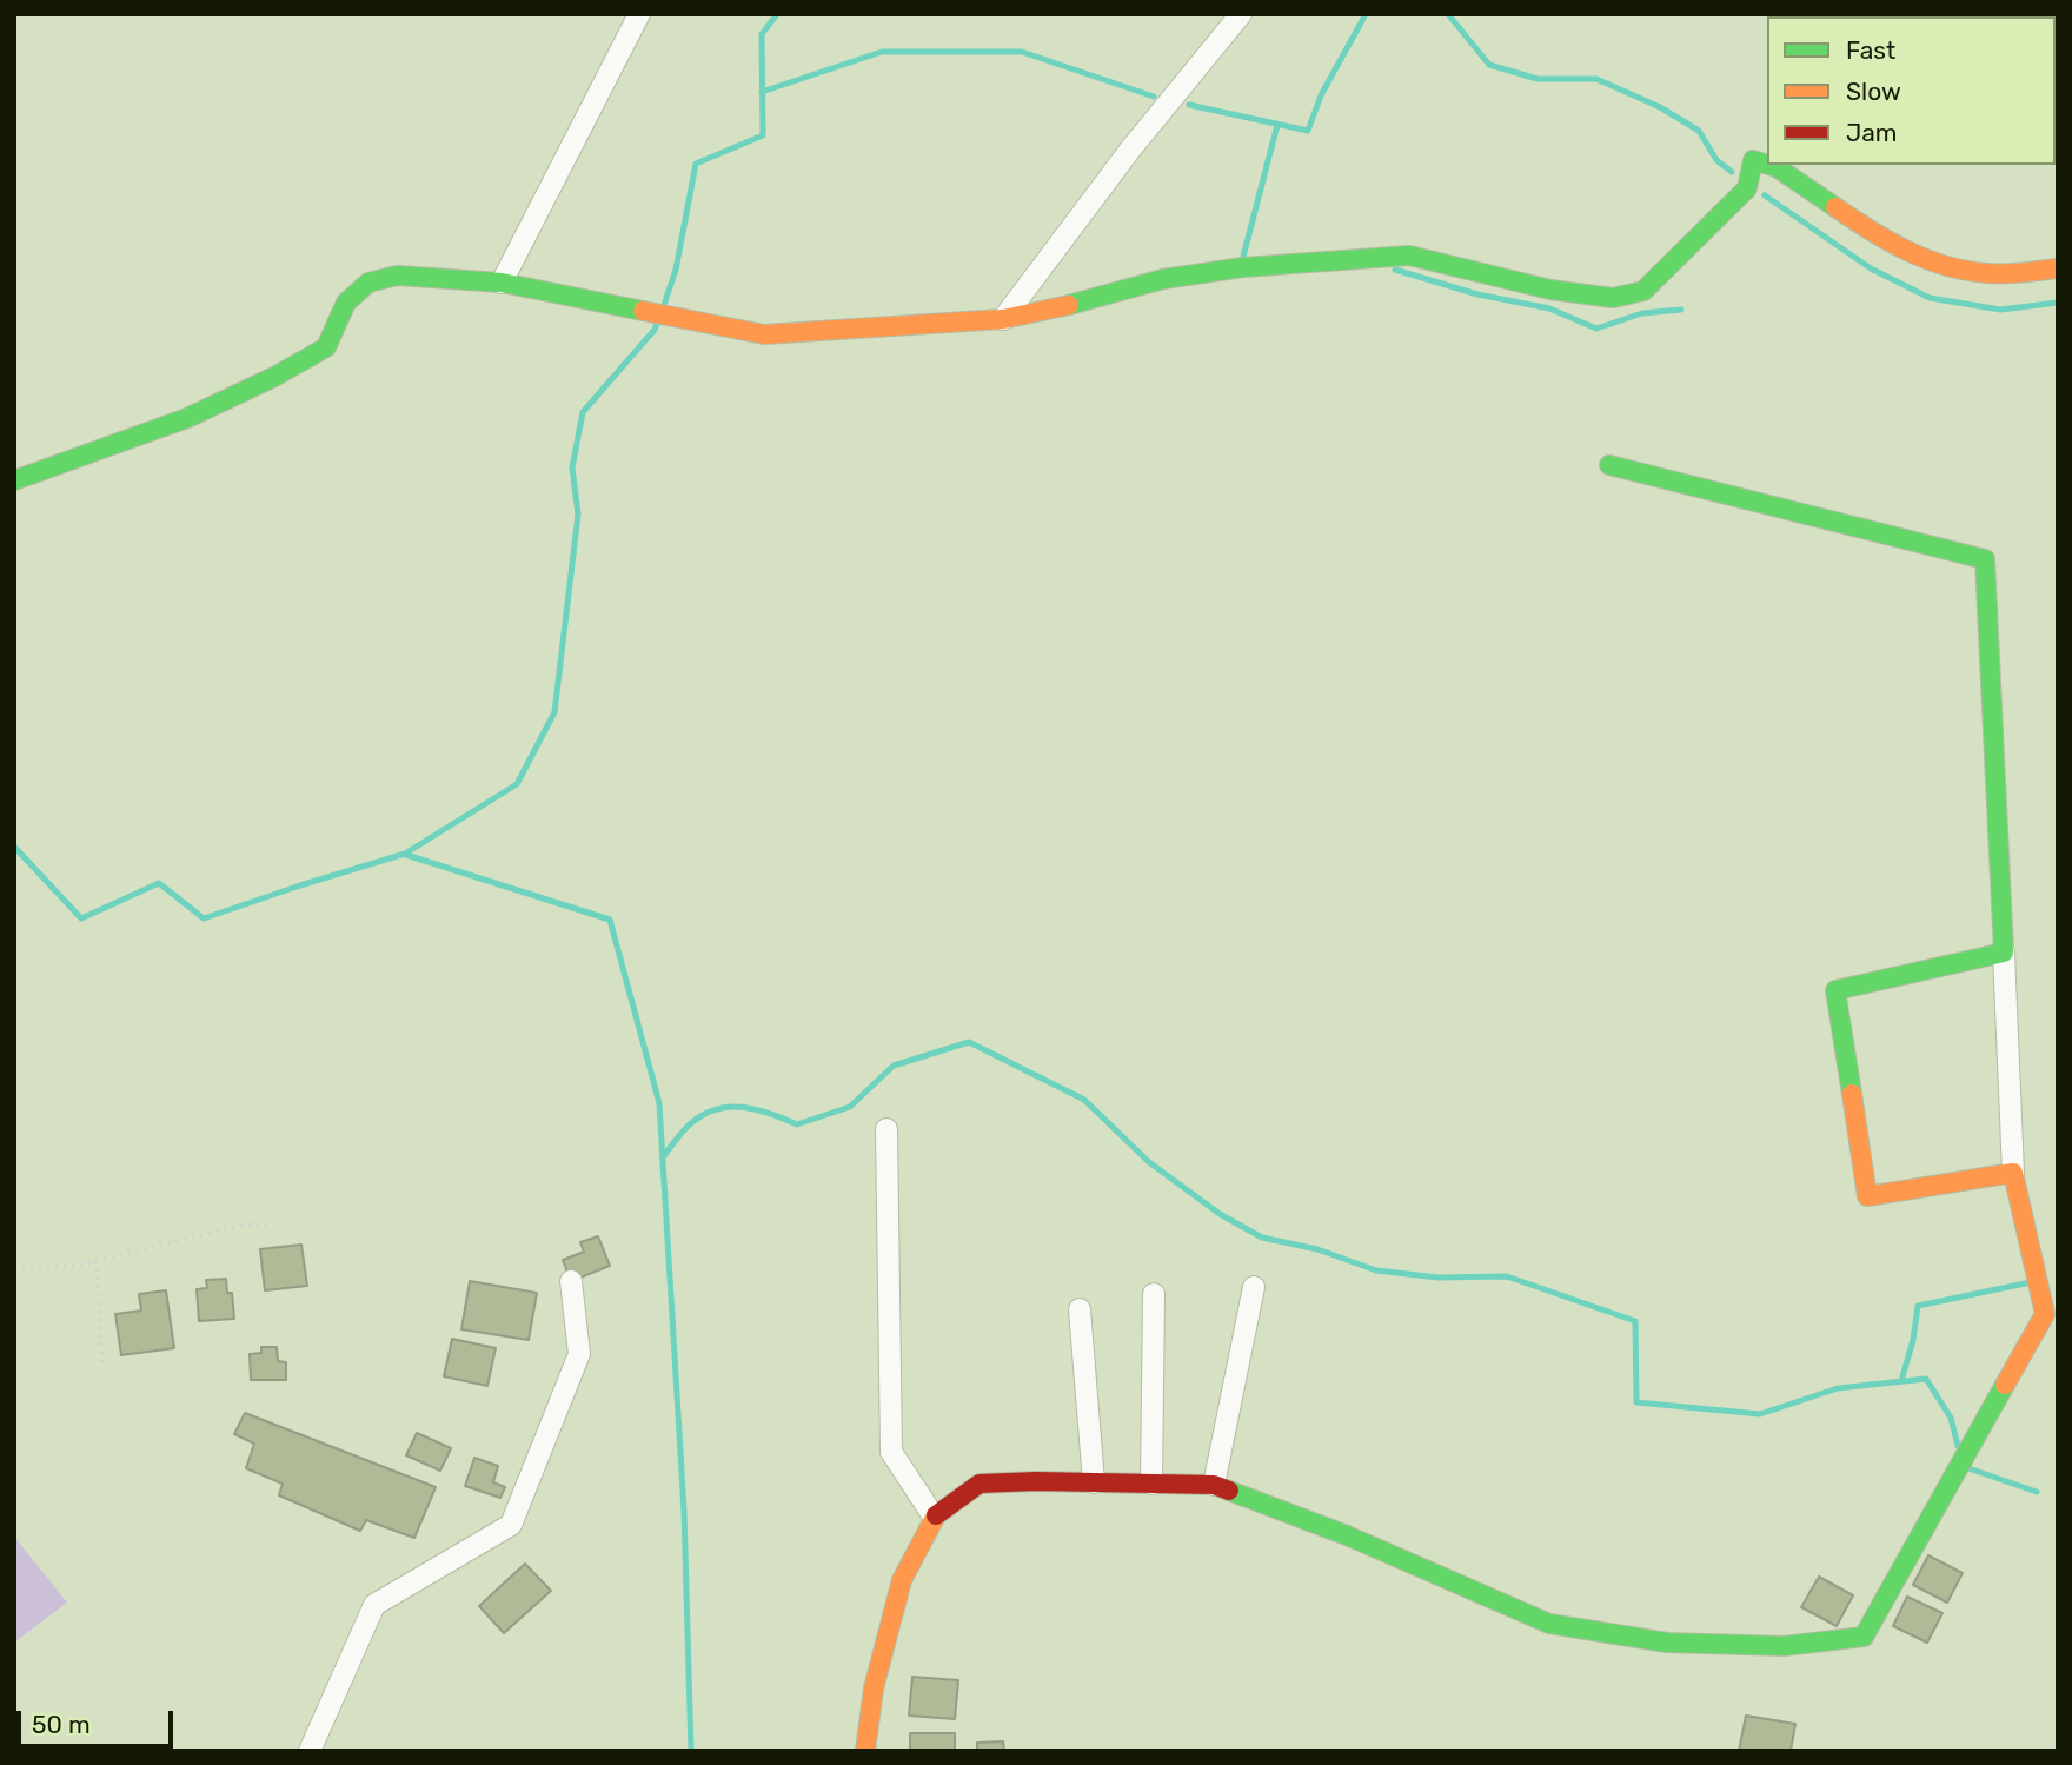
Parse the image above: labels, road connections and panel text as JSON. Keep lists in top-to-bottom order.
{
  "legend": ["Fast", "Slow", "Jam"],
  "scale_bar": "50 m"
}
